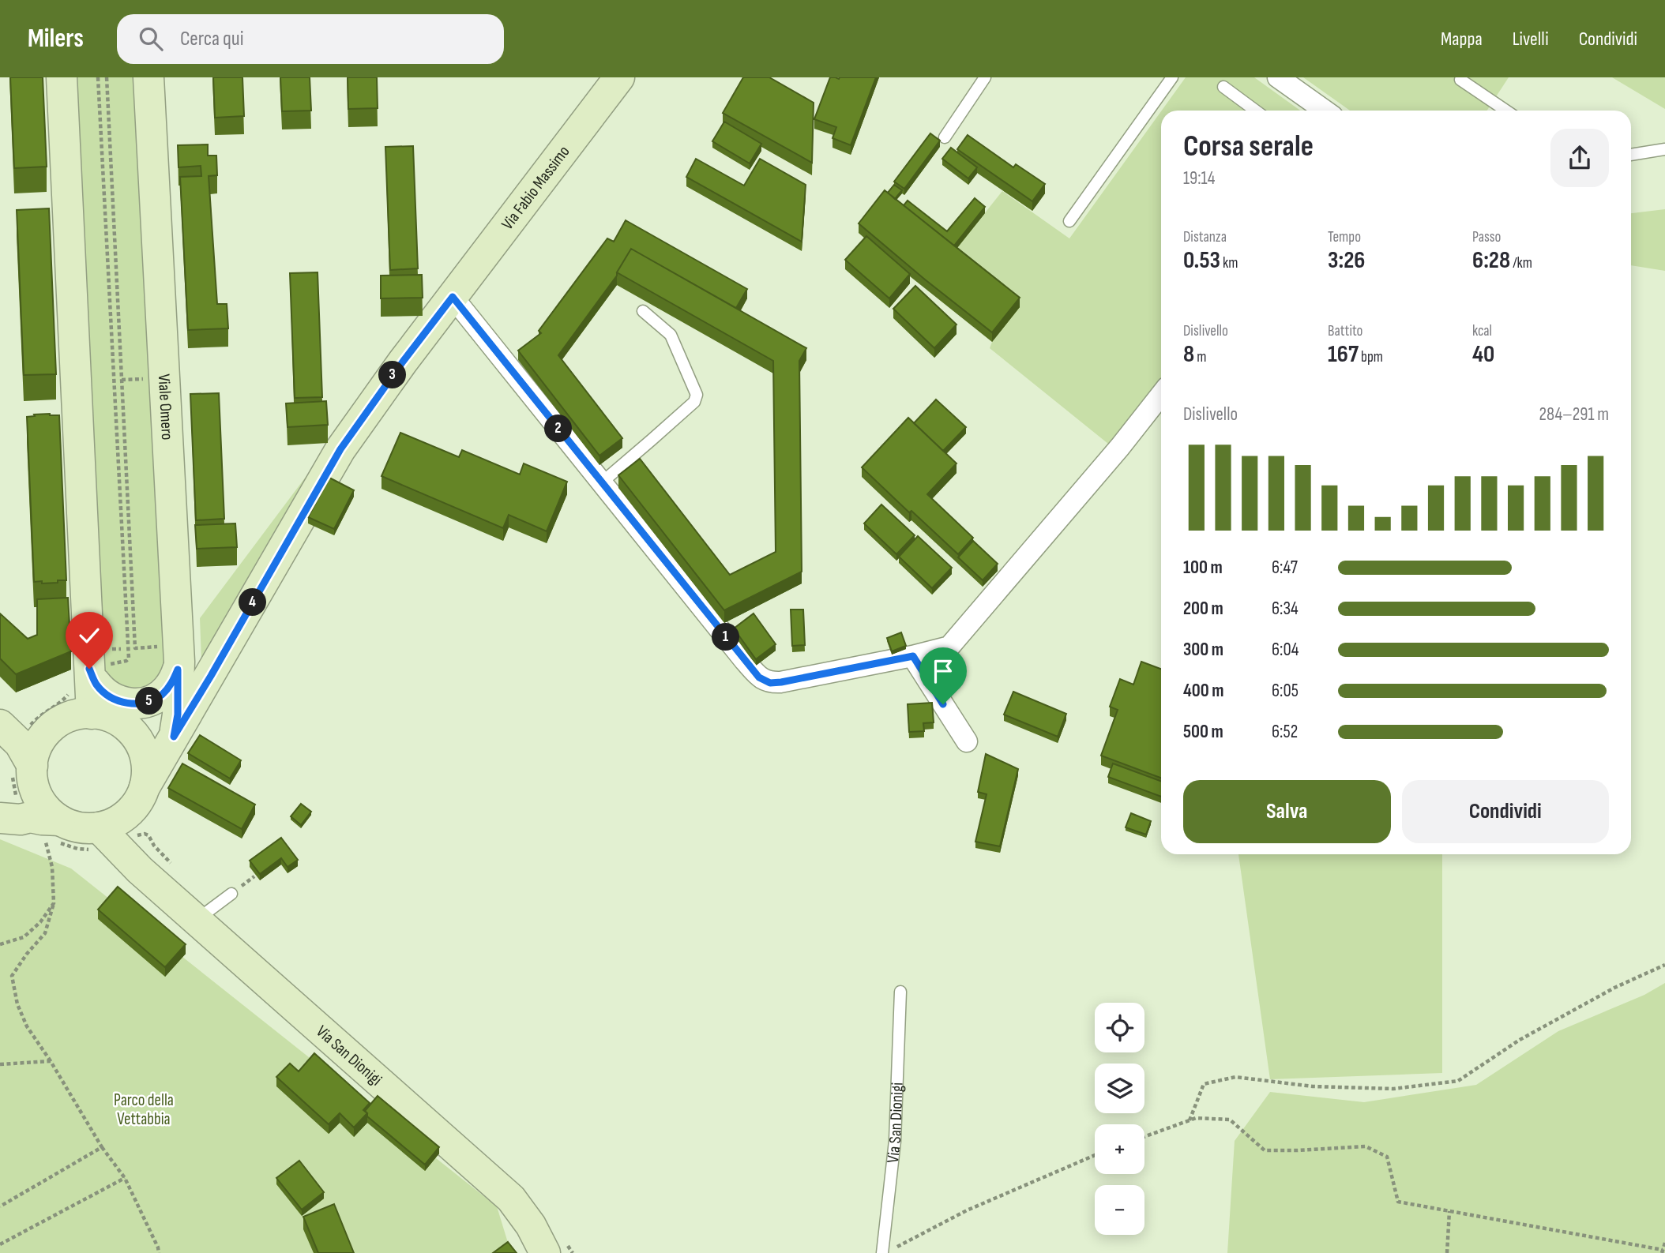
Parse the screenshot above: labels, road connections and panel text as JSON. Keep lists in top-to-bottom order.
{
  "streets": {
    "street": ["Via Fabio Massimo", "Viale Omero", "Via San Dionigi"]
  },
  "crossings": [
    ["Via Fabio Massimo", "Viale Omero"],
    ["Via Fabio Massimo", "Via San Dionigi"]
  ],
  "parks": ["Parco della Vettabbia"],
  "page": {
    "header": "Milers",
    "search": "Cerca qui",
    "nav": ["Mappa", "Livelli", "Condividi"],
    "heading": ["Corsa serale", "19:14"],
    "stats": [
      ["Distanza", "0.53 km"],
      ["Tempo", "3:26"],
      ["Passo", "6:28 /km"],
      ["Dislivello", "8 m"],
      ["Battito", "167 bpm"],
      ["kcal", "40"]
    ],
    "pins": [
      "3",
      "2",
      "4",
      "1",
      "5"
    ],
    "chart": ["Dislivello", "284–291 m"],
    "list": [
      {
        "name": "100 m",
        "note": "6:47"
      },
      {
        "name": "200 m",
        "note": "6:34"
      },
      {
        "name": "300 m",
        "note": "6:04"
      },
      {
        "name": "400 m",
        "note": "6:05"
      },
      {
        "name": "500 m",
        "note": "6:52"
      }
    ],
    "buttons": ["Salva", "Condividi"],
    "map_buttons": ["+", "−"]
  }
}
